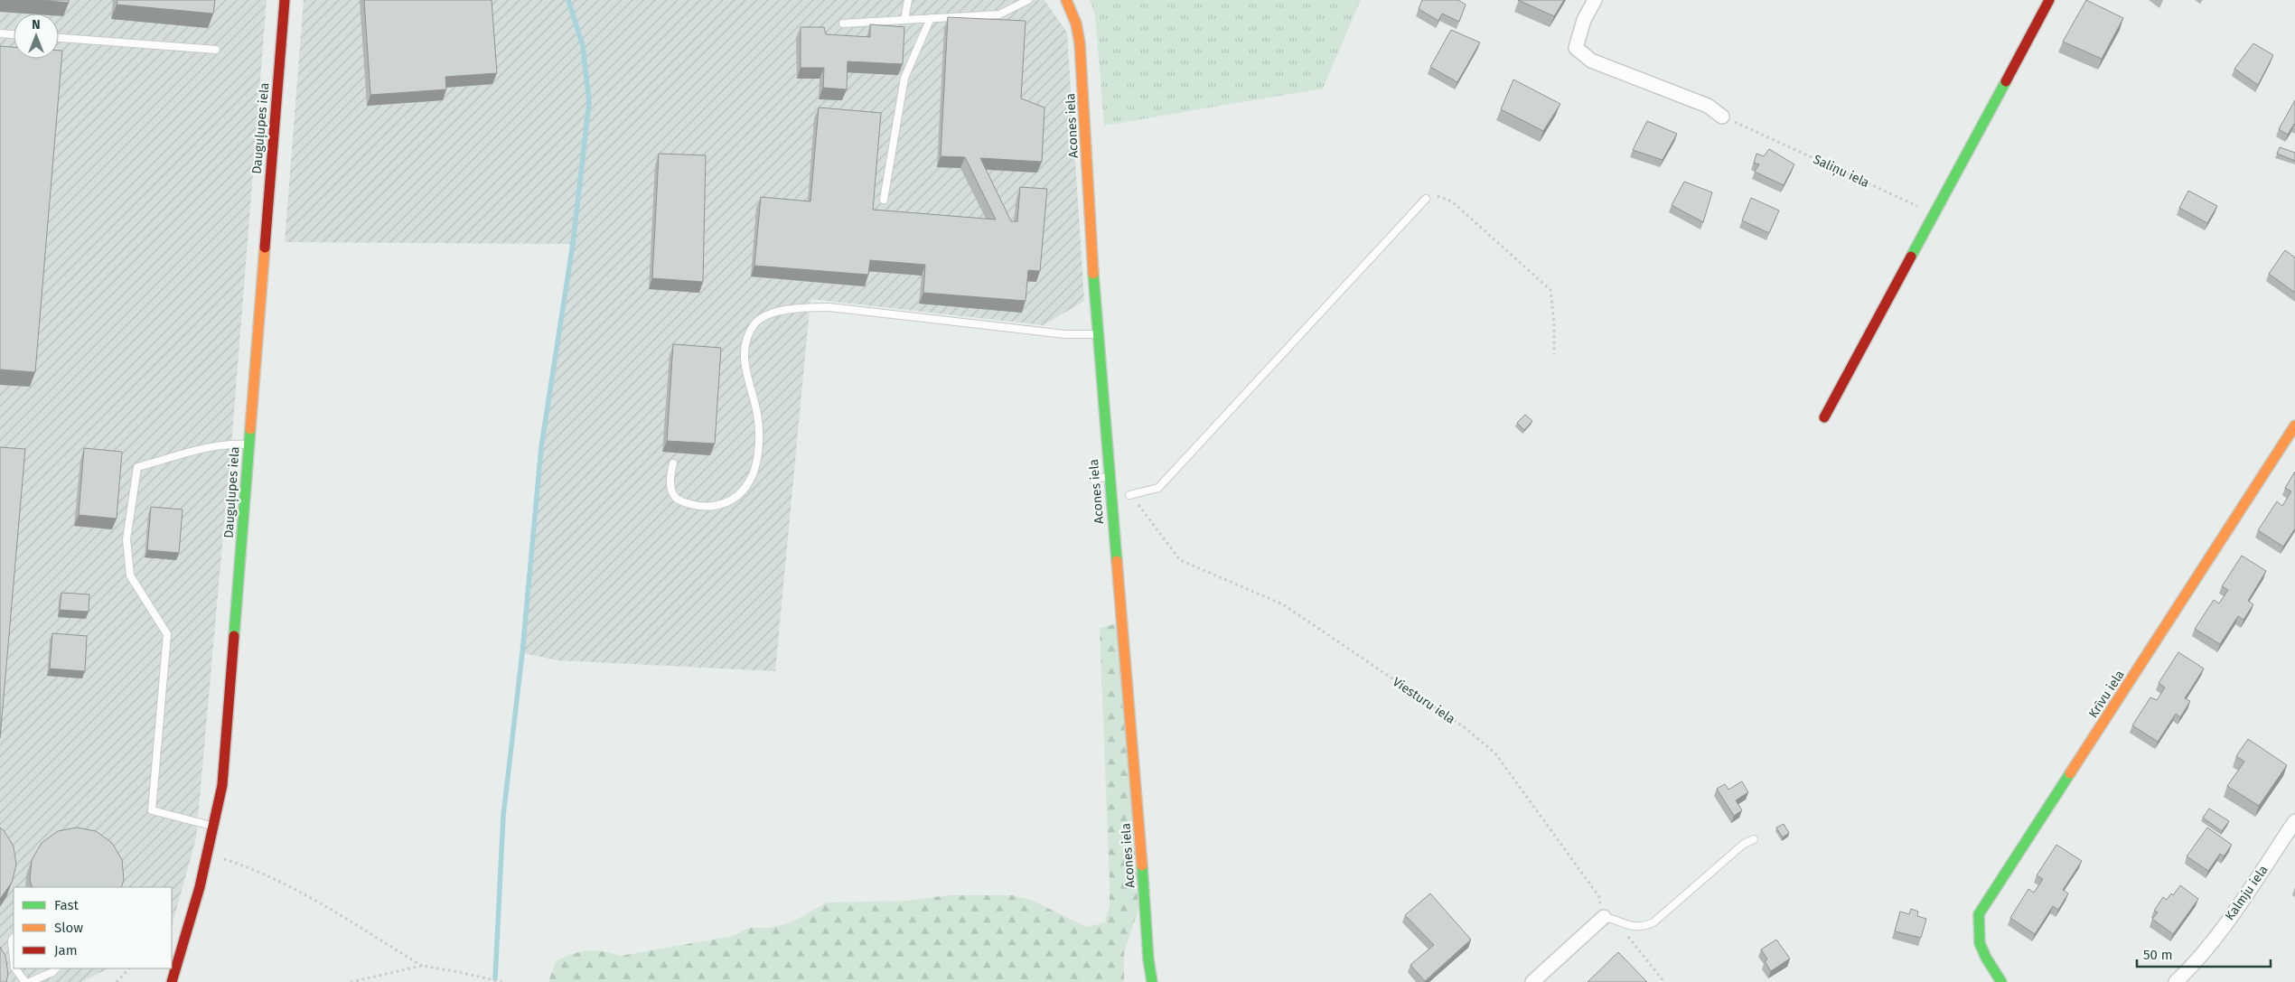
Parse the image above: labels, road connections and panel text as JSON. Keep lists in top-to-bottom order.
{
  "streets": {
    "street": [
      "Acones iela",
      "Dauguļupes iela",
      "Krīvu iela",
      "Kalmju iela"
    ],
    "path": ["Saliņu iela", "Viesturu iela"]
  },
  "legend": ["Fast", "Slow", "Jam"],
  "scale_bar": "50 m",
  "north": "top"
}
